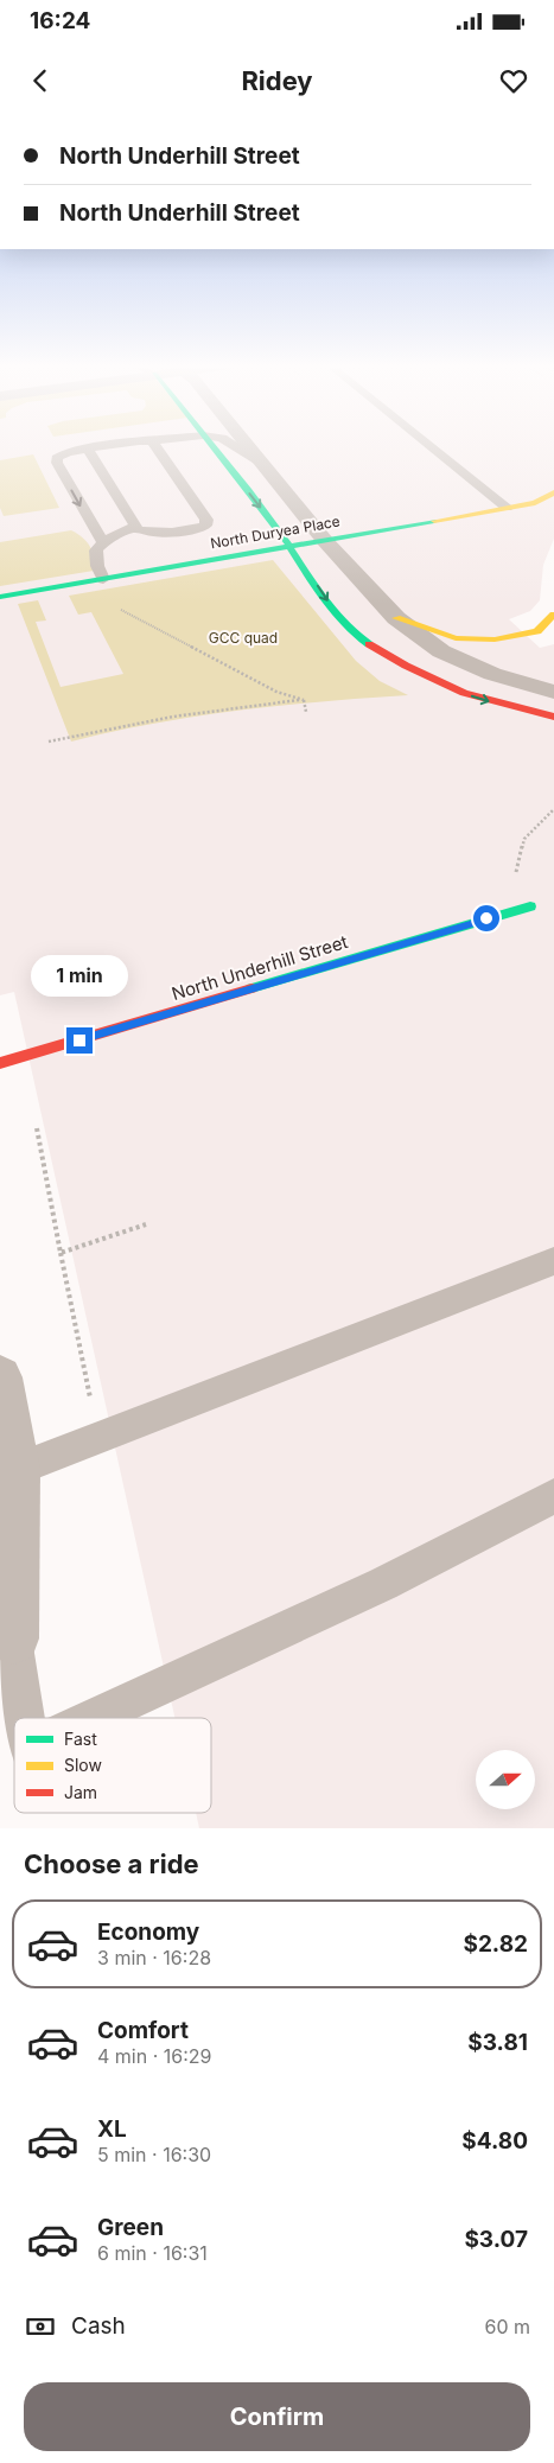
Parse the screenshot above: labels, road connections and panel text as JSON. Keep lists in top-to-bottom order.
{
  "streets": {
    "street": ["North Duryea Place", "North Underhill Street"]
  },
  "parks": ["GCC quad"],
  "legend": ["Fast", "Slow", "Jam"],
  "north": "right",
  "page": {
    "status": "16:24",
    "header": "Ridey",
    "banner": ["North Underhill Street", "North Underhill Street"],
    "bubble": "1 min",
    "heading": "Choose a ride",
    "list": [
      {
        "name": "Economy",
        "note": "3 min · 16:28",
        "value": "$2.82"
      },
      {
        "name": "Comfort",
        "note": "4 min · 16:29",
        "value": "$3.81"
      },
      {
        "name": "XL",
        "note": "5 min · 16:30",
        "value": "$4.80"
      },
      {
        "name": "Green",
        "note": "6 min · 16:31",
        "value": "$3.07"
      }
    ],
    "pay": ["Cash", "60 m"],
    "buttons": "Confirm"
  }
}
